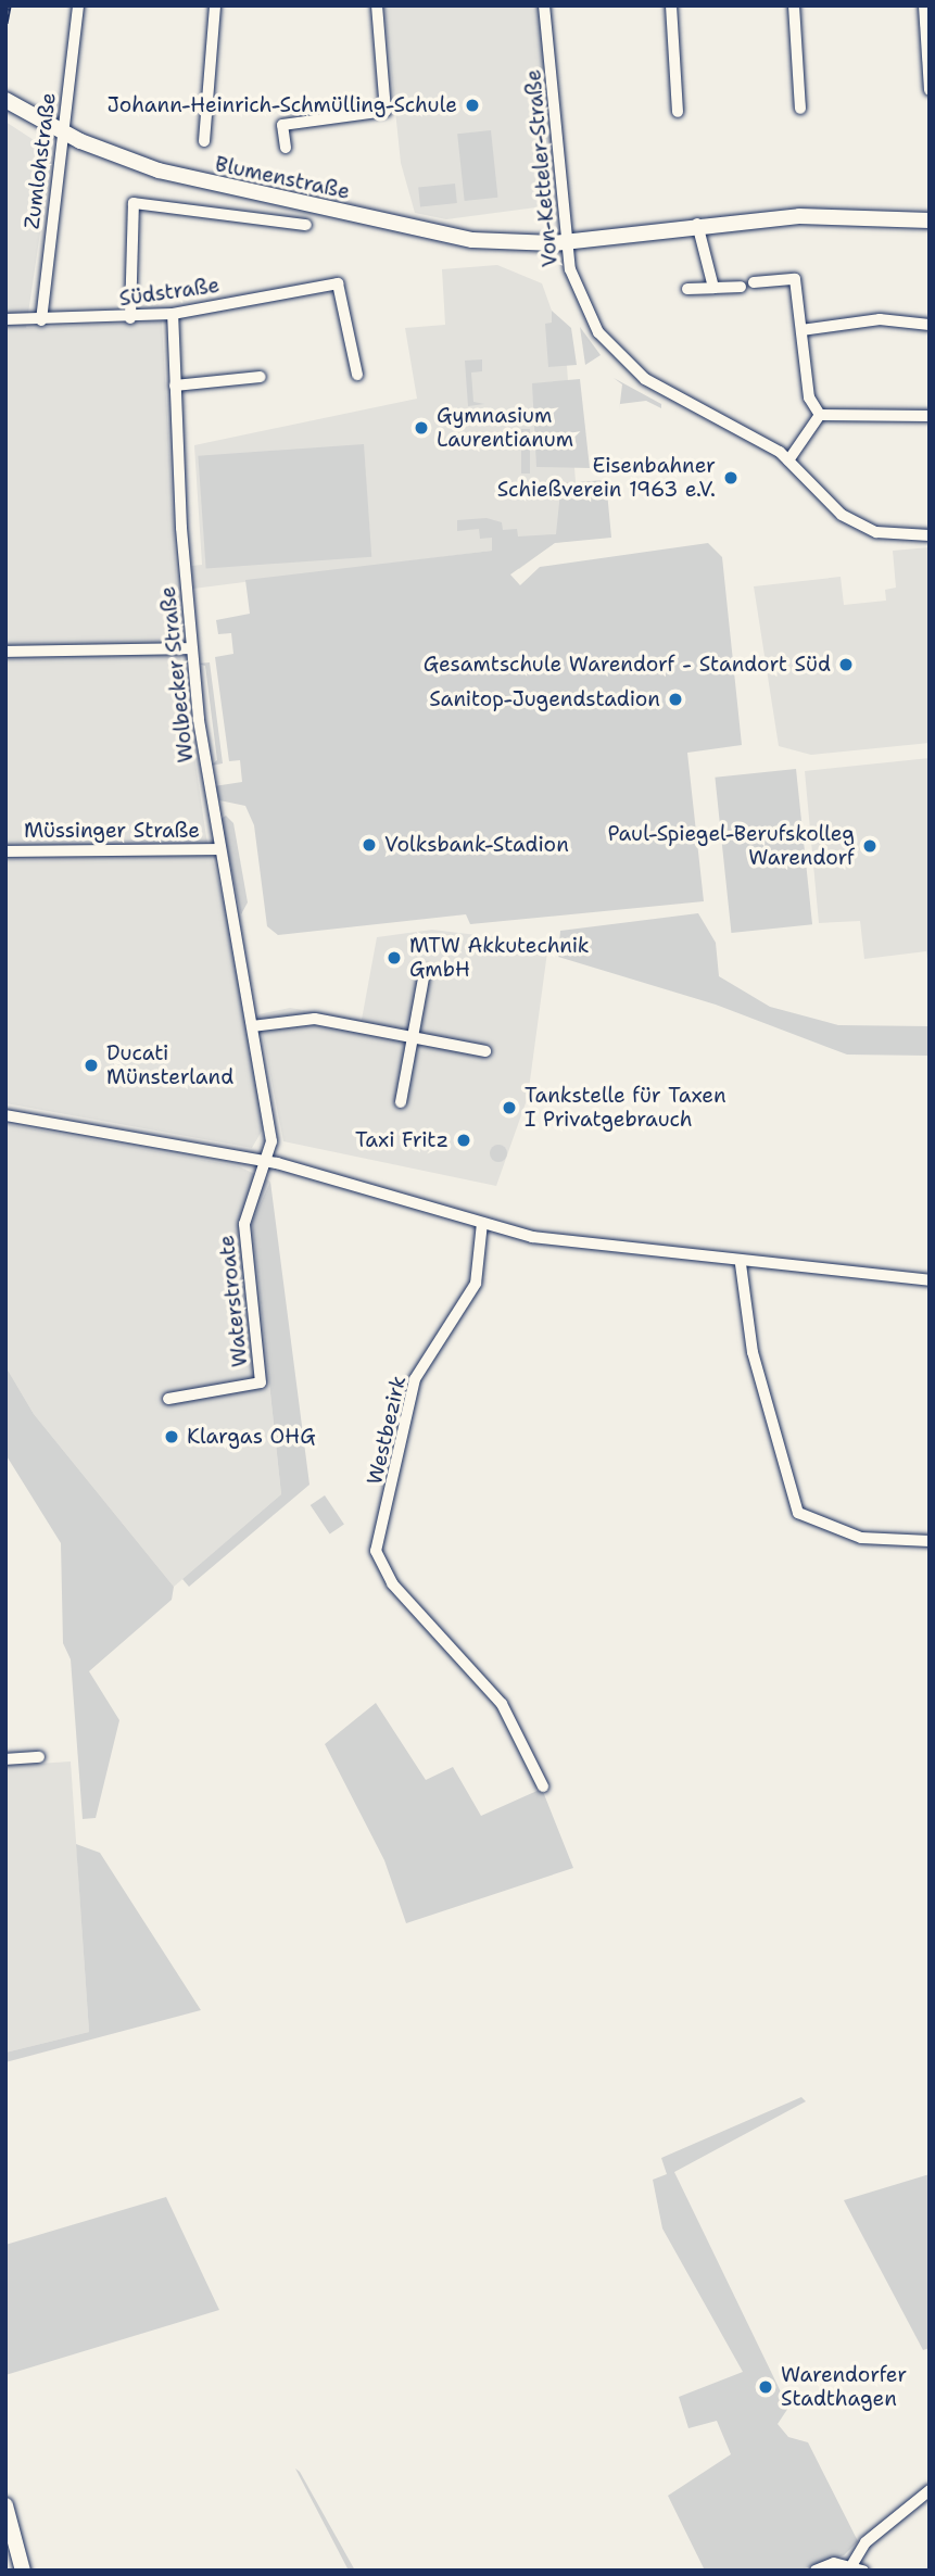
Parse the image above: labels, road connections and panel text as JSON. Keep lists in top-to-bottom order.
{
  "streets": {
    "street": [
      "Zumlohstraße",
      "Von-Ketteler-Straße",
      "Blumenstraße",
      "Südstraße",
      "Wolbecker Straße",
      "Müssinger Straße",
      "Waterstroate",
      "Westbezirk"
    ]
  },
  "crossings": [
    ["Zumlohstraße", "Blumenstraße"],
    ["Zumlohstraße", "Südstraße"],
    ["Von-Ketteler-Straße", "Blumenstraße"],
    ["Südstraße", "Wolbecker Straße"],
    ["Wolbecker Straße", "Müssinger Straße"],
    ["Wolbecker Straße", "Waterstroate"]
  ],
  "places": [
    "Johann-Heinrich-Schmülling-Schule",
    "Gymnasium Laurentianum",
    "Eisenbahner Schießverein 1963 e.V.",
    "Gesamtschule Warendorf - Standort Süd",
    "Sanitop-Jugendstadion",
    "Volksbank-Stadion",
    "Paul-Spiegel-Berufskolleg Warendorf",
    "MTW Akkutechnik GmbH",
    "Ducati Münsterland",
    "Tankstelle für Taxen I Privatgebrauch",
    "Taxi Fritz",
    "Klargas OHG",
    "Warendorfer Stadthagen"
  ]
}
